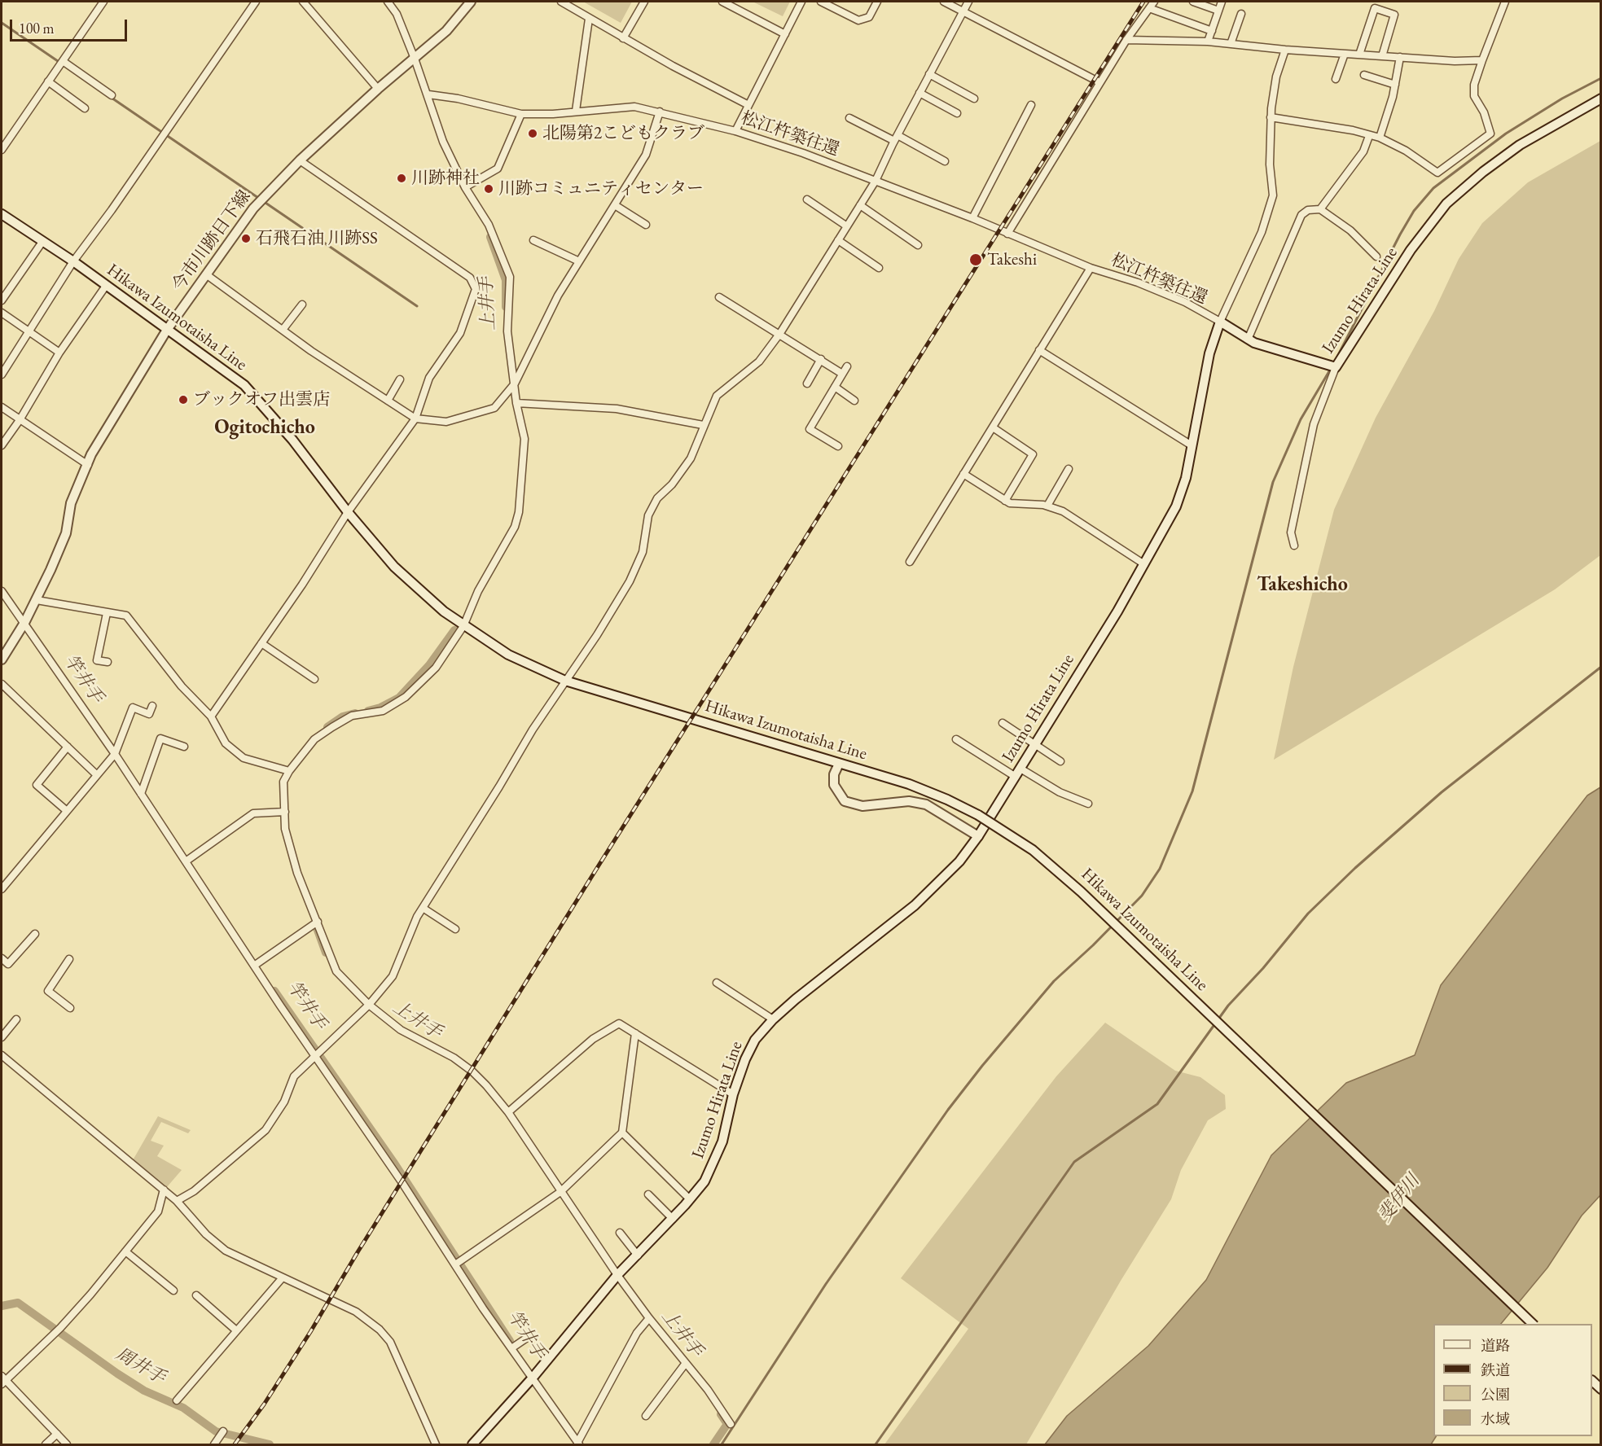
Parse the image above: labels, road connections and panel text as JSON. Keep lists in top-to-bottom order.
{
  "streets": {
    "main road": ["今市川跡日下線", "Izumo Hirata Line", "Hikawa Izumotaisha Line"],
    "street": ["松江杵築往還"]
  },
  "crossings": [
    ["松江杵築往還", "Izumo Hirata Line"],
    ["今市川跡日下線", "Hikawa Izumotaisha Line"]
  ],
  "districts": ["Ogitochicho", "Takeshicho"],
  "water": [
    "上井手",
    "竿井手",
    "斐伊川",
    "周井手"
  ],
  "places": [
    "北陽第2こどもクラブ",
    "川跡神社",
    "川跡コミュニティセンター",
    "石飛石油 川跡SS",
    "Takeshi",
    "ブックオフ出雲店"
  ],
  "legend": [
    "道路",
    "鉄道",
    "公園",
    "水域"
  ],
  "scale_bar": "100 m"
}
